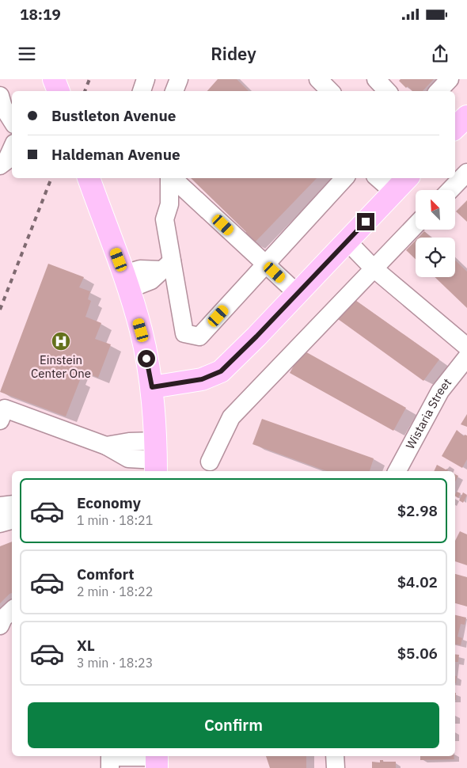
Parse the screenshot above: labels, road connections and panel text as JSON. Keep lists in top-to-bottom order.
{
  "streets": {
    "street": ["Wistaria Street"]
  },
  "places": {
    "hospital": ["Einstein Center One"]
  },
  "north": "top left",
  "page": {
    "status": "18:19",
    "header": "Ridey",
    "banner": ["Bustleton Avenue", "Haldeman Avenue"],
    "list": [
      {
        "name": "Economy",
        "note": "1 min · 18:21",
        "value": "$2.98"
      },
      {
        "name": "Comfort",
        "note": "2 min · 18:22",
        "value": "$4.02"
      },
      {
        "name": "XL",
        "note": "3 min · 18:23",
        "value": "$5.06"
      }
    ],
    "buttons": "Confirm"
  }
}
